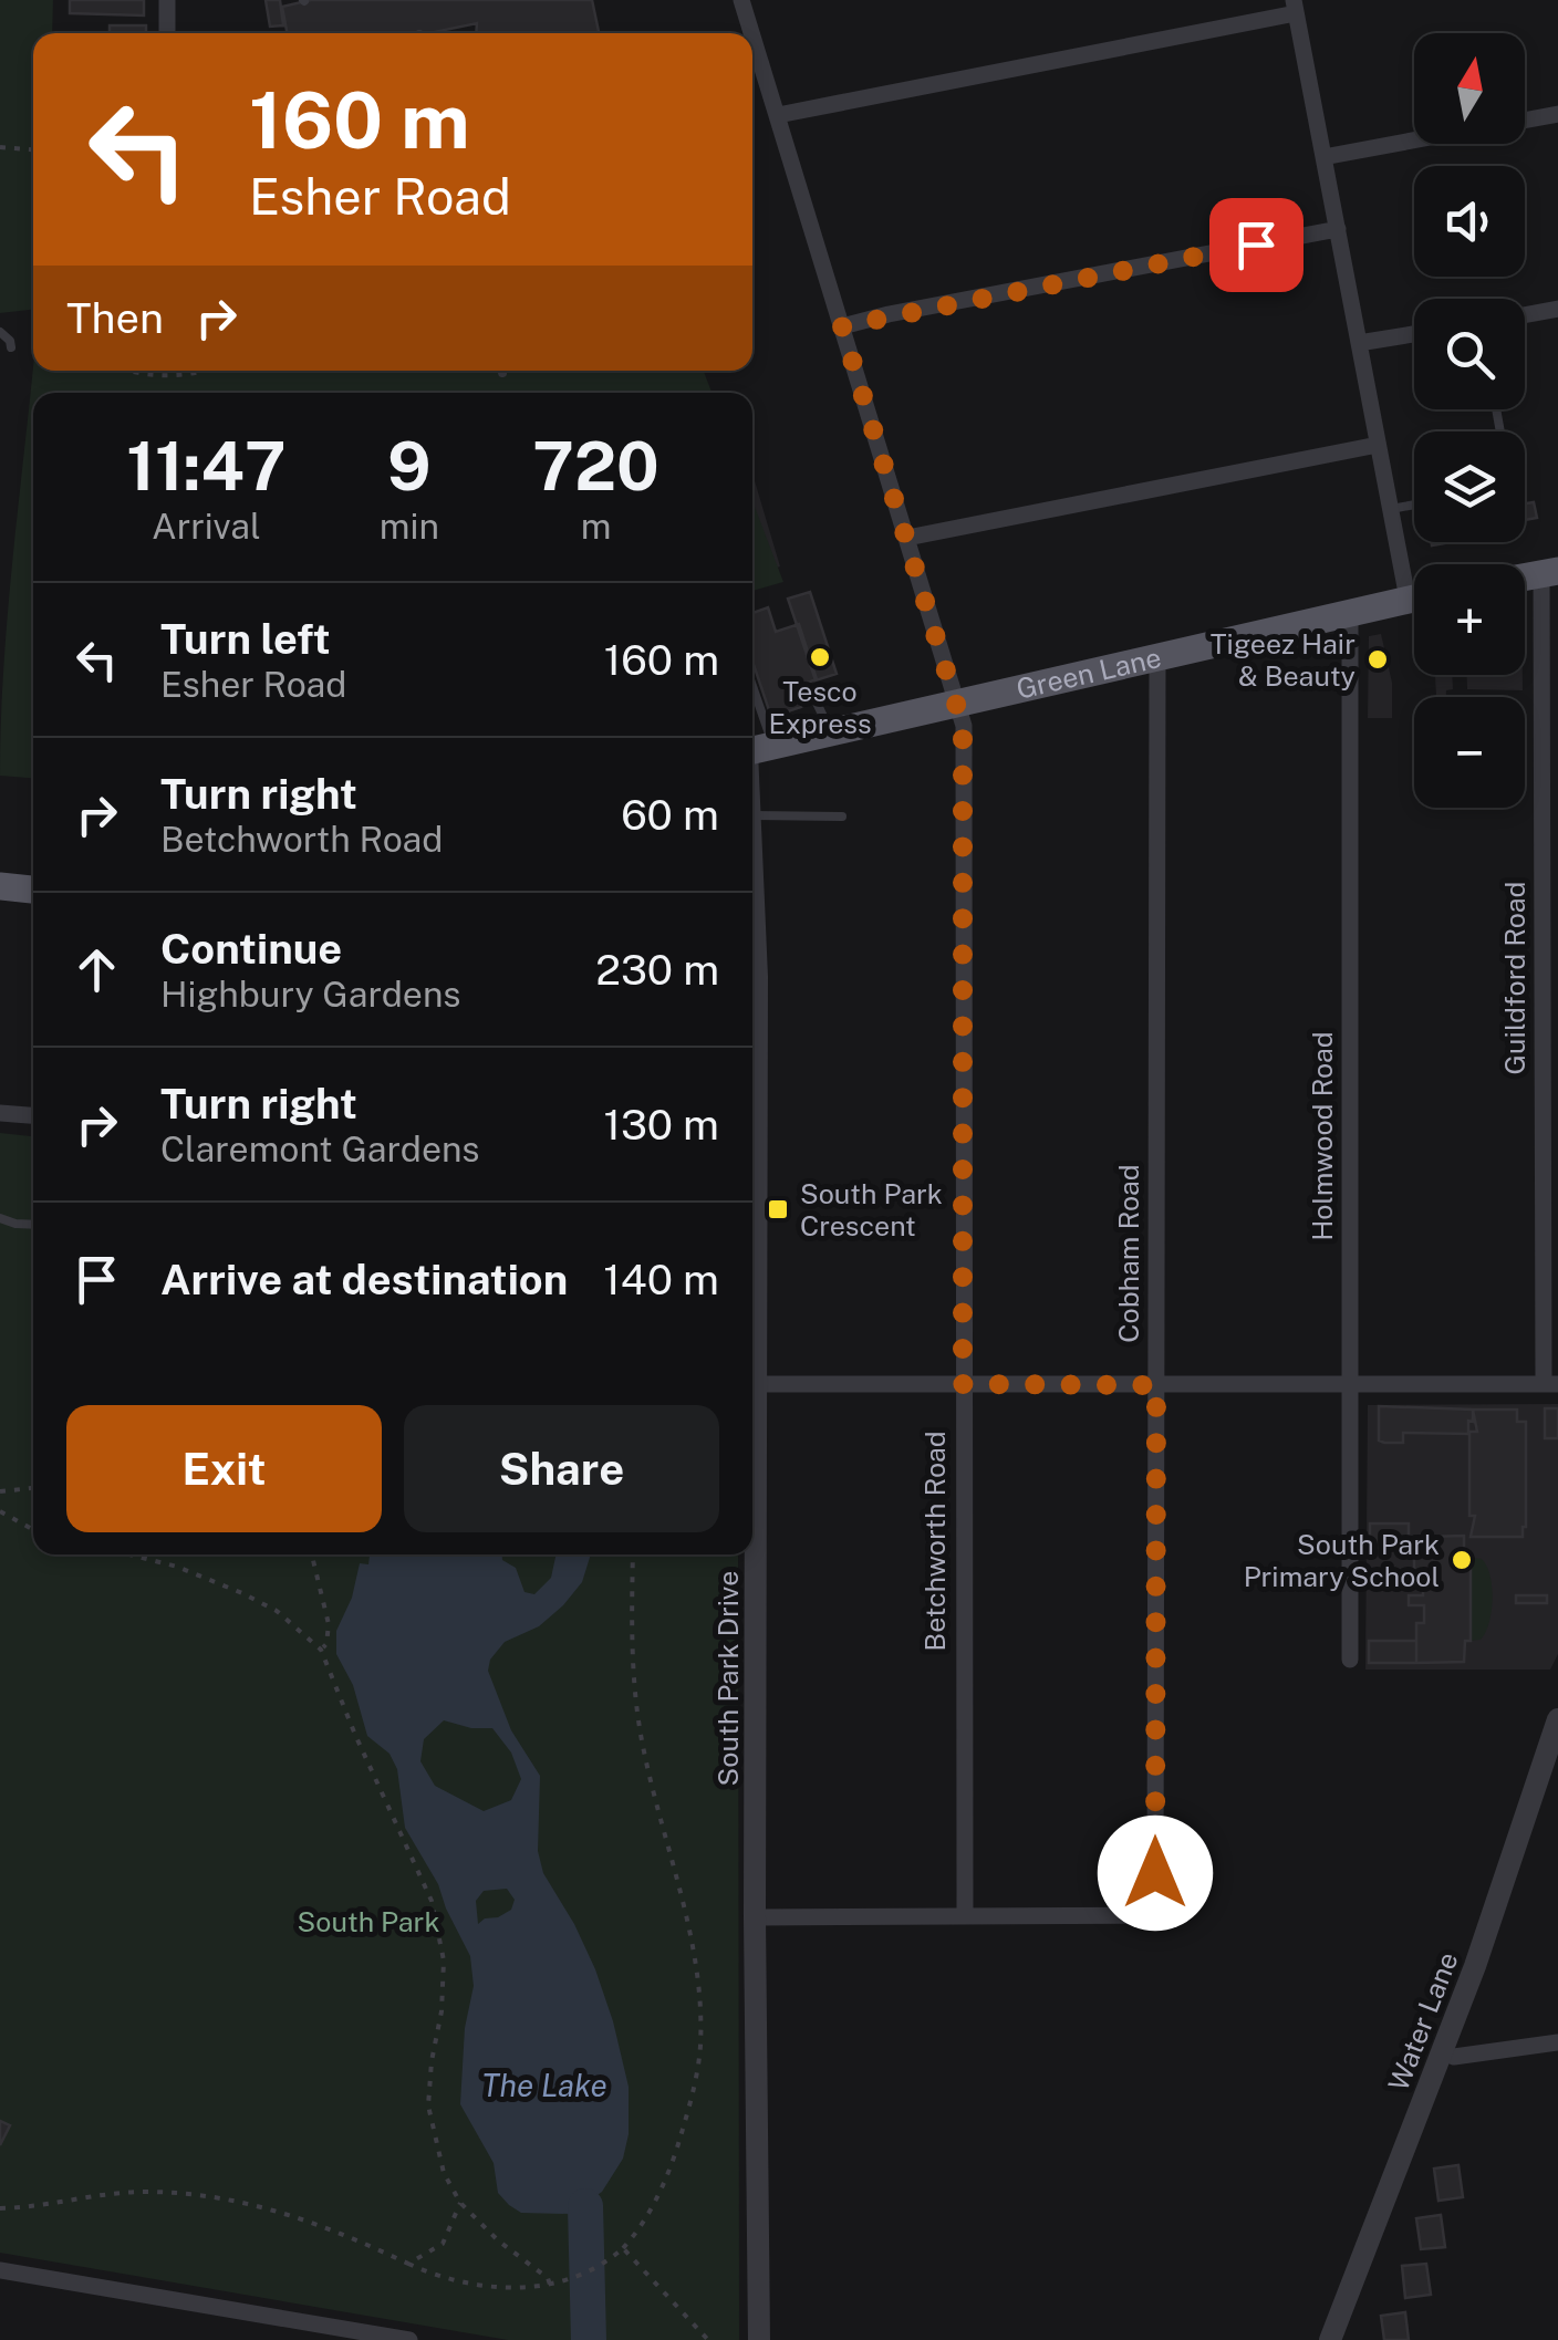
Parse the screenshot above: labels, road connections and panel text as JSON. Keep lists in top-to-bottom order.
{
  "streets": {
    "main road": ["Green Lane"],
    "street": [
      "Guildford Road",
      "Holmwood Road",
      "Cobham Road",
      "Betchworth Road",
      "South Park Drive",
      "Water Lane"
    ]
  },
  "crossings": [
    ["Green Lane", "Holmwood Road"],
    ["Green Lane", "Cobham Road"],
    ["Green Lane", "Betchworth Road"],
    ["Cobham Road", "Betchworth Road"]
  ],
  "water": ["The Lake"],
  "parks": ["South Park"],
  "places": {
    "other": ["Tesco Express", "Tigeez Hair & Beauty", "South Park Primary School"],
    "transit": ["South Park Crescent"]
  },
  "north": "top",
  "page": {
    "map_buttons": ["+", "−"],
    "turn": ["160 m", "Esher Road"],
    "then": "Then",
    "eta": [
      "11:47",
      "Arrival",
      "9",
      "min",
      "720",
      "m"
    ],
    "list": [
      {
        "name": "Turn left",
        "note": "Esher Road",
        "value": "160 m"
      },
      {
        "name": "Turn right",
        "note": "Betchworth Road",
        "value": "60 m"
      },
      {
        "name": "Continue",
        "note": "Highbury Gardens",
        "value": "230 m"
      },
      {
        "name": "Turn right",
        "note": "Claremont Gardens",
        "value": "130 m"
      },
      {
        "name": "Arrive at destination",
        "value": "140 m"
      }
    ],
    "buttons": ["Exit", "Share"]
  }
}
